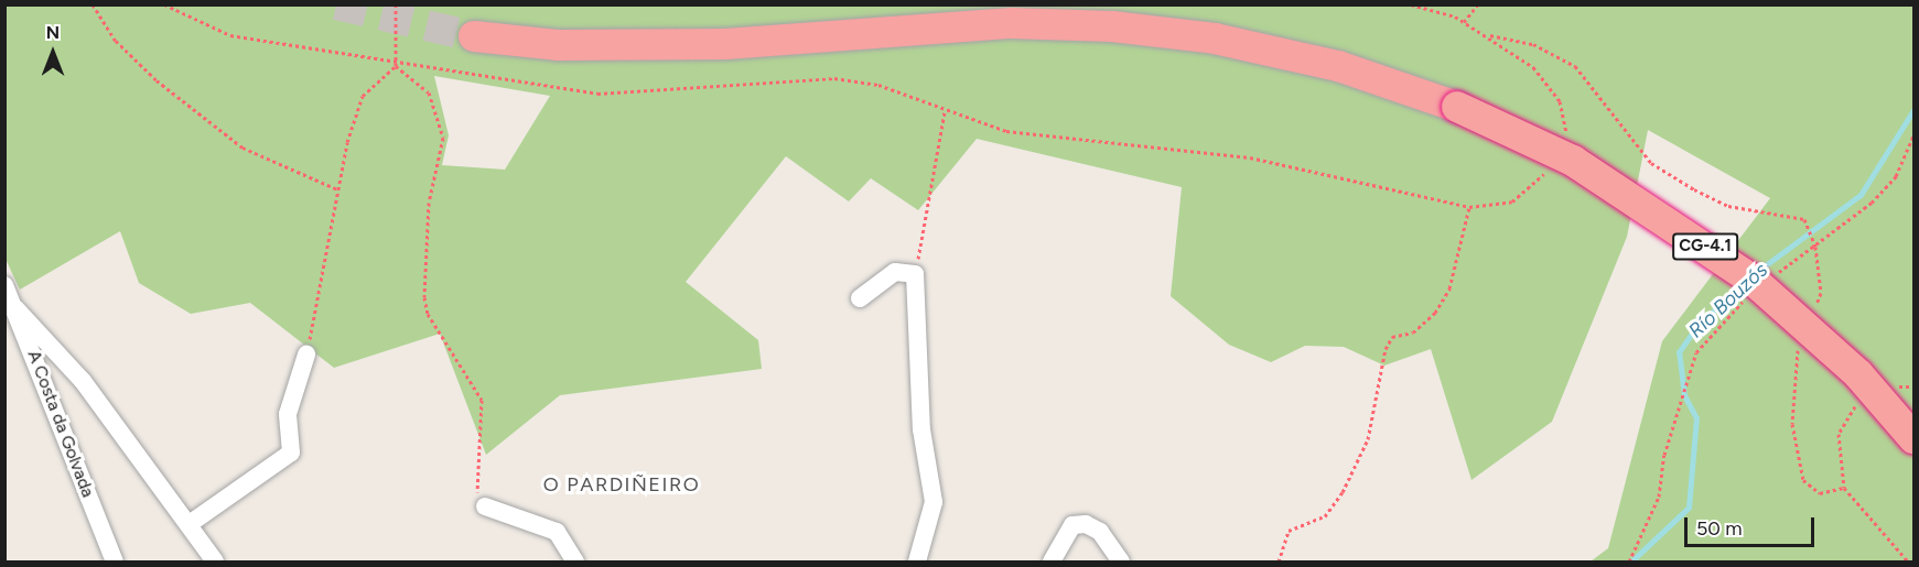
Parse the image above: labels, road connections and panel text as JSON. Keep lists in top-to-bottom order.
{
  "streets": {
    "highway": ["CG-4.1"],
    "street": ["A Costa da Golvada"]
  },
  "districts": ["O PARDIÑEIRO"],
  "water": ["Río Bouzós"],
  "scale_bar": "50 m",
  "north": "top"
}
